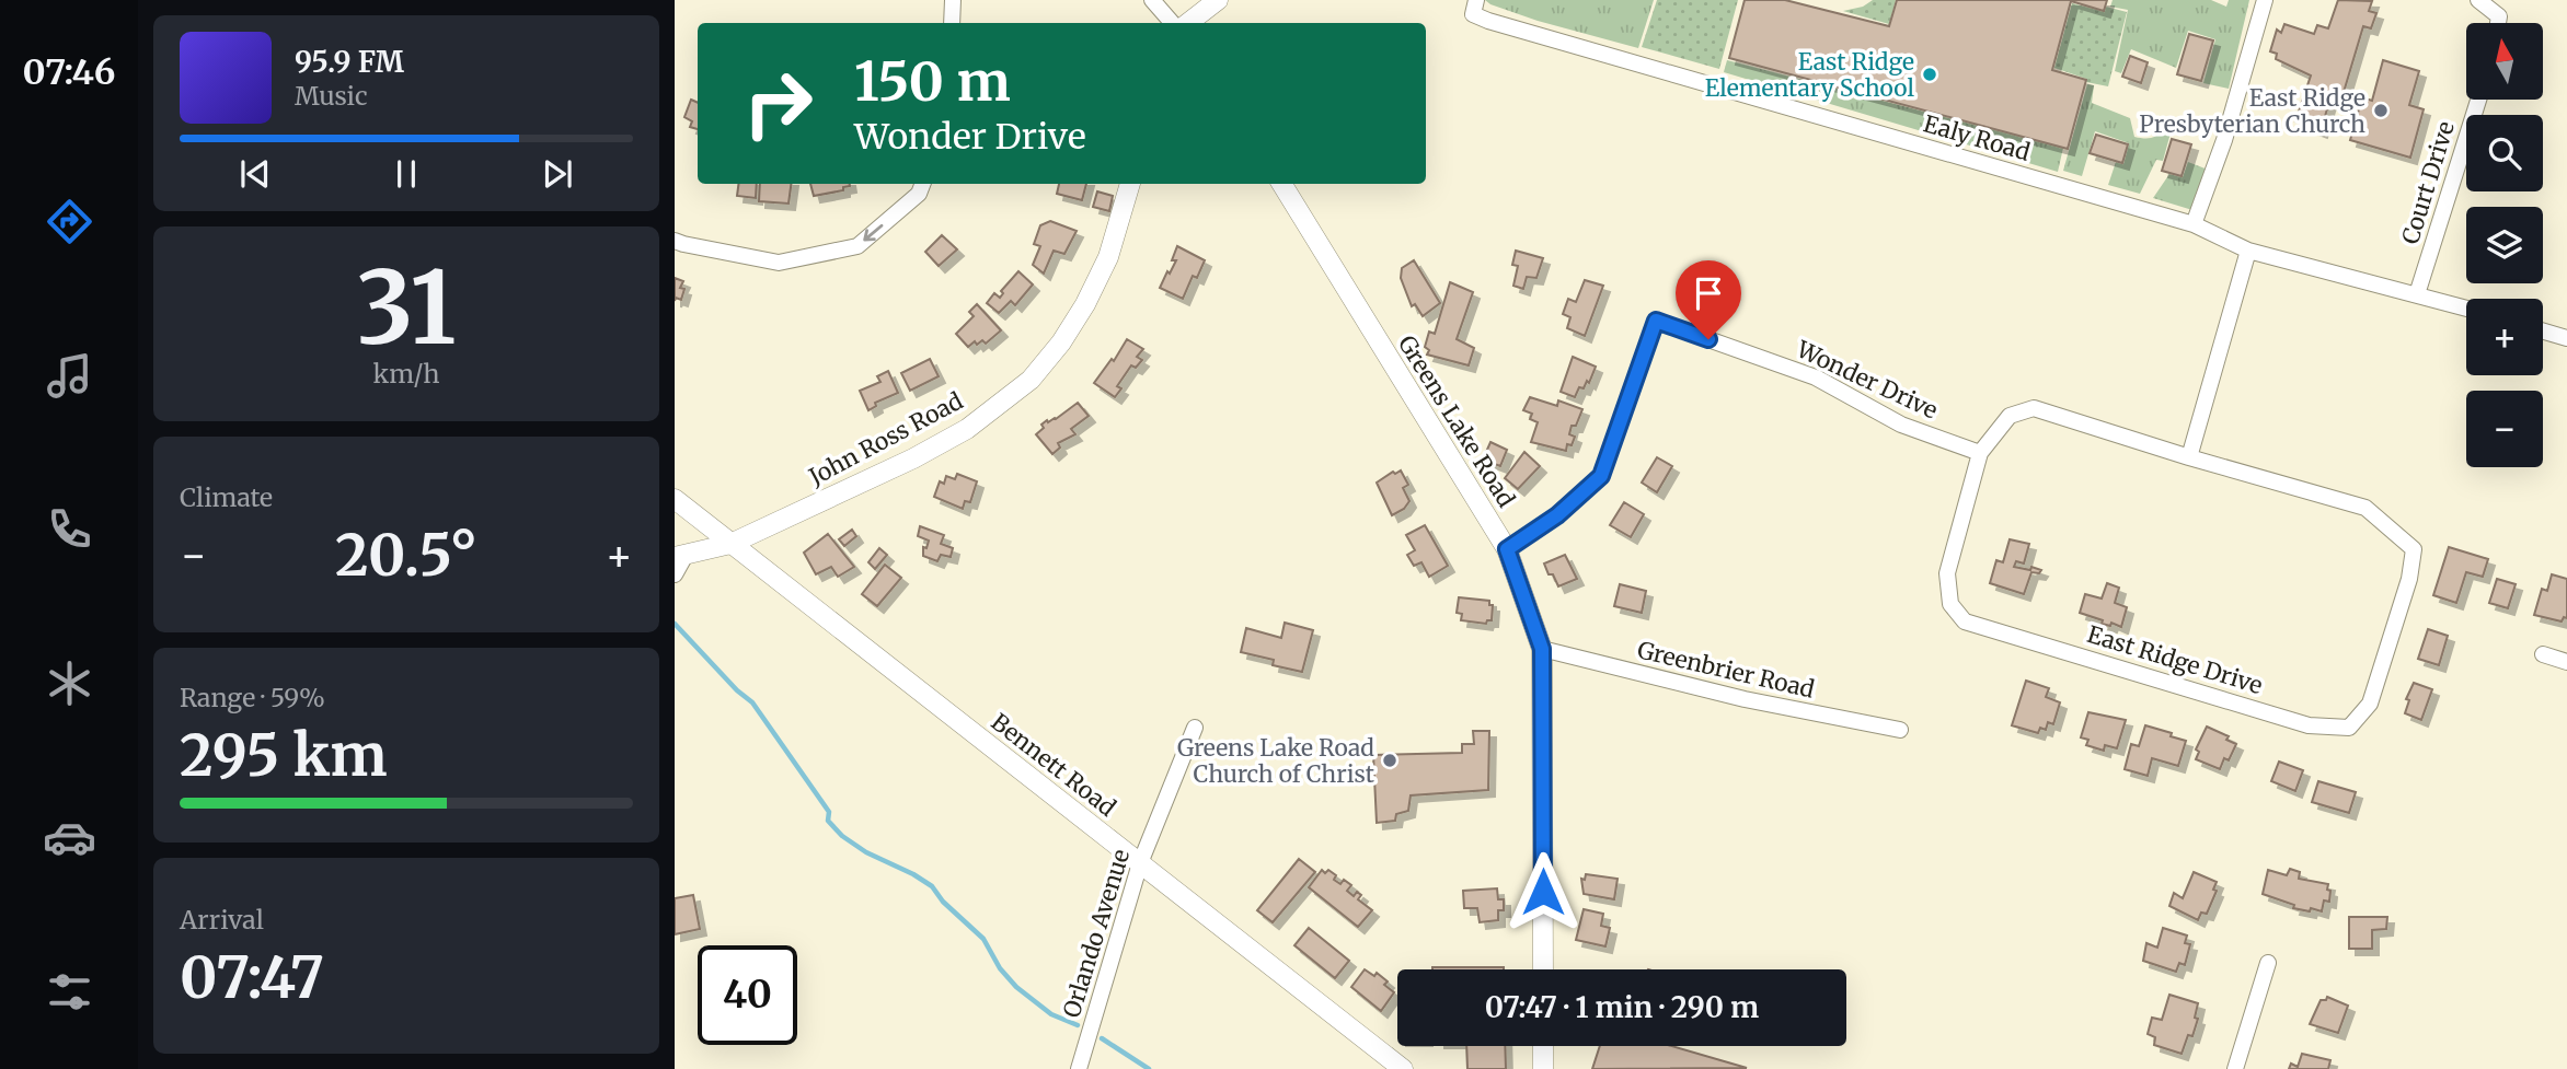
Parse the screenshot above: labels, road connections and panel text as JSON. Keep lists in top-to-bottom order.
{
  "streets": {
    "street": [
      "Ealy Road",
      "Court Drive",
      "Wonder Drive",
      "Greens Lake Road",
      "John Ross Road",
      "East Ridge Drive",
      "Greenbrier Road",
      "Bennett Road",
      "Orlando Avenue"
    ]
  },
  "crossings": [
    ["Ealy Road", "Court Drive"],
    ["Wonder Drive", "Greens Lake Road"],
    ["Wonder Drive", "East Ridge Drive"],
    ["Greens Lake Road", "Greenbrier Road"],
    ["John Ross Road", "Bennett Road"],
    ["Bennett Road", "Orlando Avenue"]
  ],
  "places": ["East Ridge Elementary School", "East Ridge Presbyterian Church", "Greens Lake Road Church of Christ"],
  "north": "top",
  "page": {
    "tabs": "07:46",
    "map_buttons": ["+", "−"],
    "turn": ["150 m", "Wonder Drive"],
    "song": ["95.9 FM", "Music"],
    "tile": [
      ["31", "km/h"],
      "Climate",
      ["Range · 59%", "295 km"],
      ["Arrival", "07:47"]
    ],
    "heat": ["−", "20.5°", "+"],
    "limit": "40",
    "trip": "07:47 · 1 min · 290 m"
  }
}
